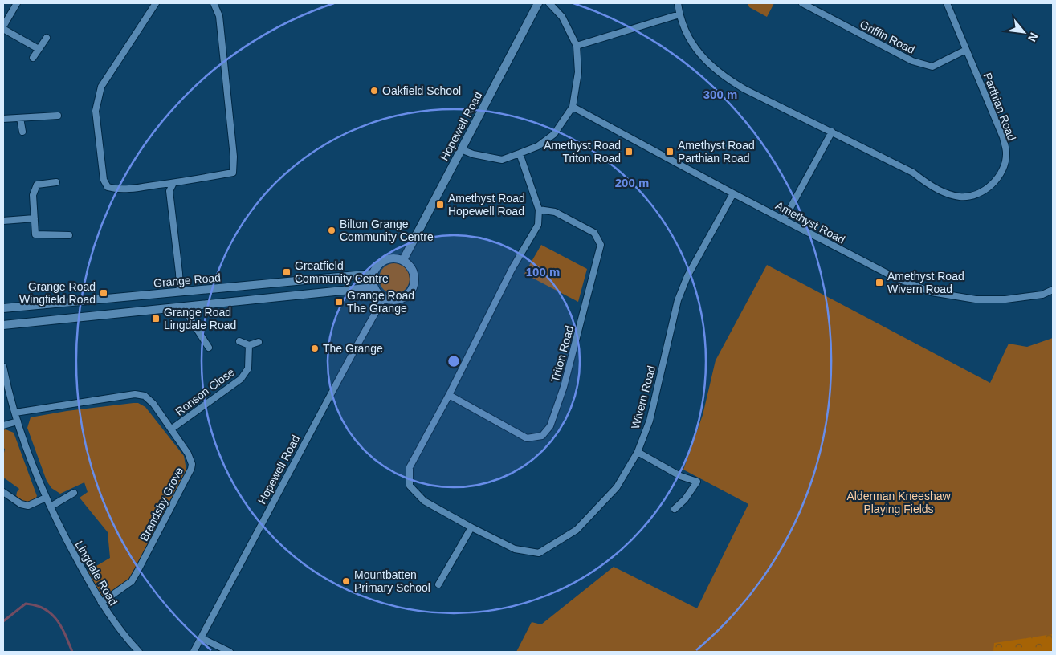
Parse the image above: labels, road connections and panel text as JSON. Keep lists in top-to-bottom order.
{
  "streets": {
    "street": [
      "Griffin Road",
      "Parthian Road",
      "Hopewell Road",
      "Amethyst Road",
      "Grange Road",
      "Triton Road",
      "Ronson Close",
      "Wivern Road",
      "Brandsby Grove",
      "Lingdale Road"
    ]
  },
  "crossings": [
    ["Griffin Road", "Parthian Road"],
    ["Hopewell Road", "Grange Road"],
    ["Amethyst Road", "Wivern Road"],
    ["Triton Road", "Wivern Road"],
    ["Ronson Close", "Brandsby Grove"],
    ["Brandsby Grove", "Lingdale Road"]
  ],
  "parks": ["Alderman Kneeshaw Playing Fields"],
  "places": {
    "other": [
      "Oakfield School",
      "Bilton Grange Community Centre",
      "The Grange",
      "Mountbatten Primary School"
    ],
    "transit": [
      "Amethyst Road Triton Road",
      "Amethyst Road Parthian Road",
      "Amethyst Road Hopewell Road",
      "Greatfield Community Centre",
      "Amethyst Road Wivern Road",
      "Grange Road Wingfield Road",
      "Grange Road The Grange",
      "Grange Road Lingdale Road"
    ]
  },
  "north": "bottom right",
  "rings": ["300 m", "200 m", "100 m"]
}
